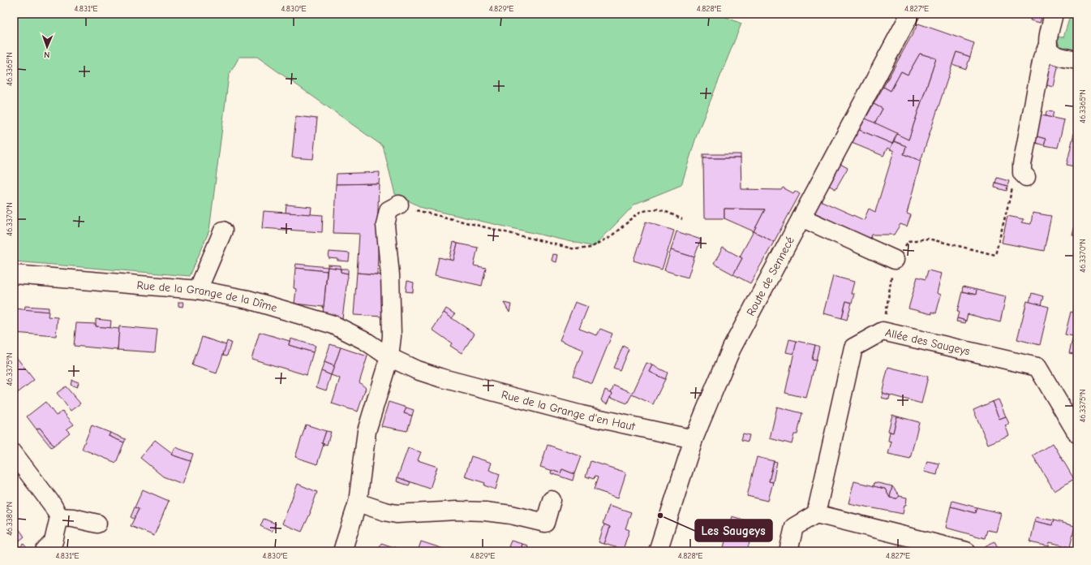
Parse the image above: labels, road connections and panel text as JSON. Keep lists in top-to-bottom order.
{
  "streets": {
    "street": [
      "Route de Sennecé",
      "Rue de la Grange de la Dîme",
      "Allée des Saugeys",
      "Rue de la Grange d'en Haut"
    ]
  },
  "crossings": [
    ["Route de Sennecé", "Rue de la Grange d'en Haut"],
    ["Rue de la Grange de la Dîme", "Rue de la Grange d'en Haut"]
  ],
  "places": ["Les Saugeys"],
  "north": "bottom",
  "coordinates": [
    "4.831°E",
    "4.830°E",
    "4.829°E",
    "4.828°E",
    "4.827°E",
    "46.3365°N",
    "46.3370°N",
    "46.3375°N",
    "46.3380°N"
  ]
}
